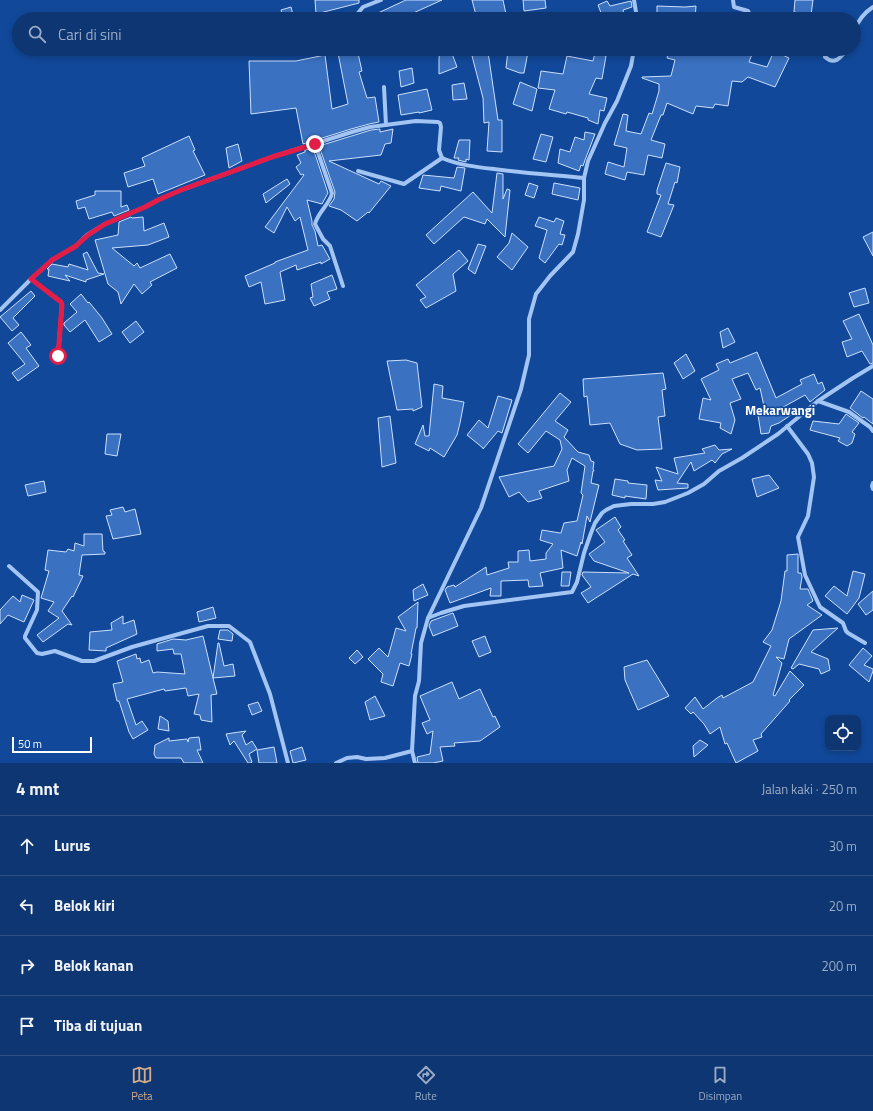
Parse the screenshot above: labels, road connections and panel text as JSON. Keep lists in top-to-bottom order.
{
  "districts": ["Mekarwangi"],
  "scale_bar": "50 m",
  "page": {
    "search": "Cari di sini",
    "scale": "50 m",
    "heading": ["4 mnt", "Jalan kaki · 250 m"],
    "list": [
      ["Lurus", "30 m"],
      ["Belok kiri", "20 m"],
      ["Belok kanan", "200 m"],
      "Tiba di tujuan"
    ],
    "nav": ["Peta", "Rute", "Disimpan"]
  }
}
